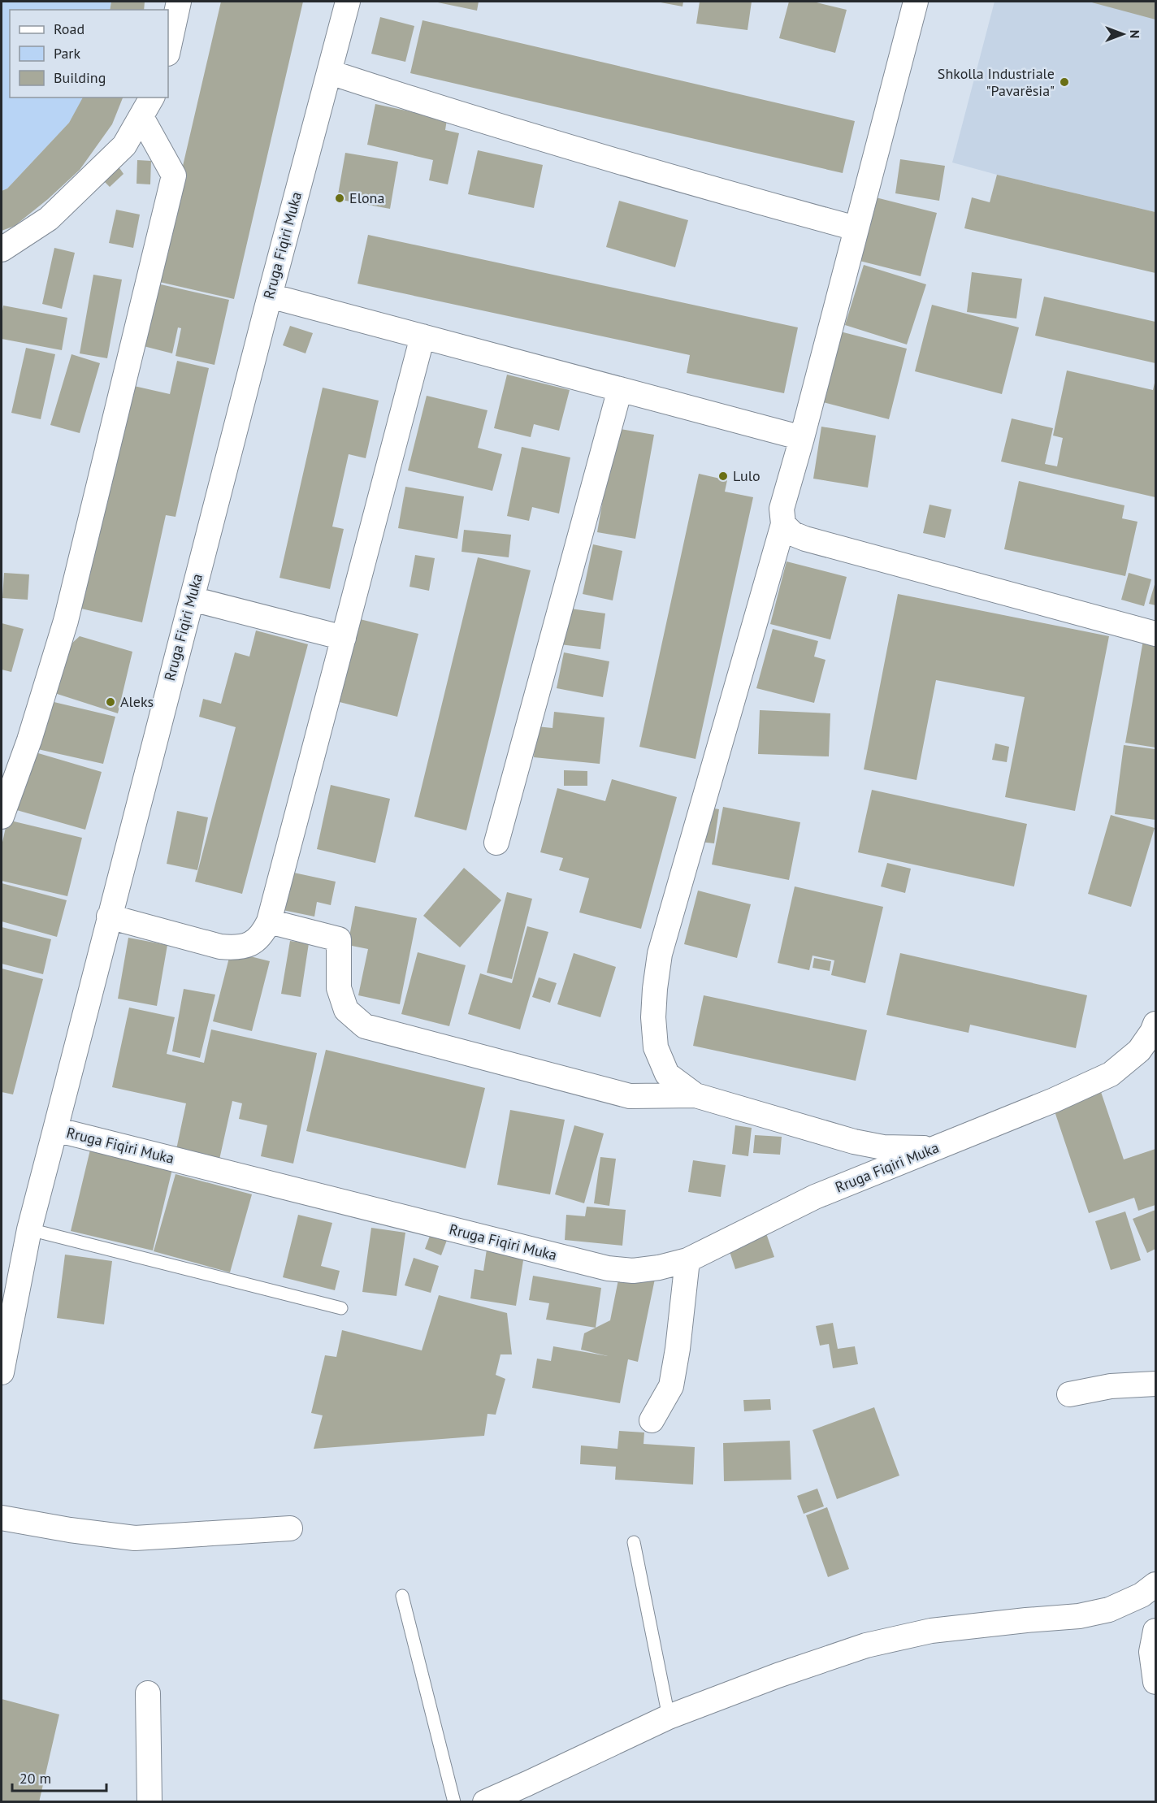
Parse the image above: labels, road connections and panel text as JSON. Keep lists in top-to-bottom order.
{
  "streets": {
    "street": ["Rruga Fiqiri Muka"]
  },
  "places": [
    "Shkolla Industriale \"Pavarësia\"",
    "Elona",
    "Lulo",
    "Aleks"
  ],
  "legend": ["Road", "Park", "Building"],
  "scale_bar": "20 m",
  "north": "right"
}
